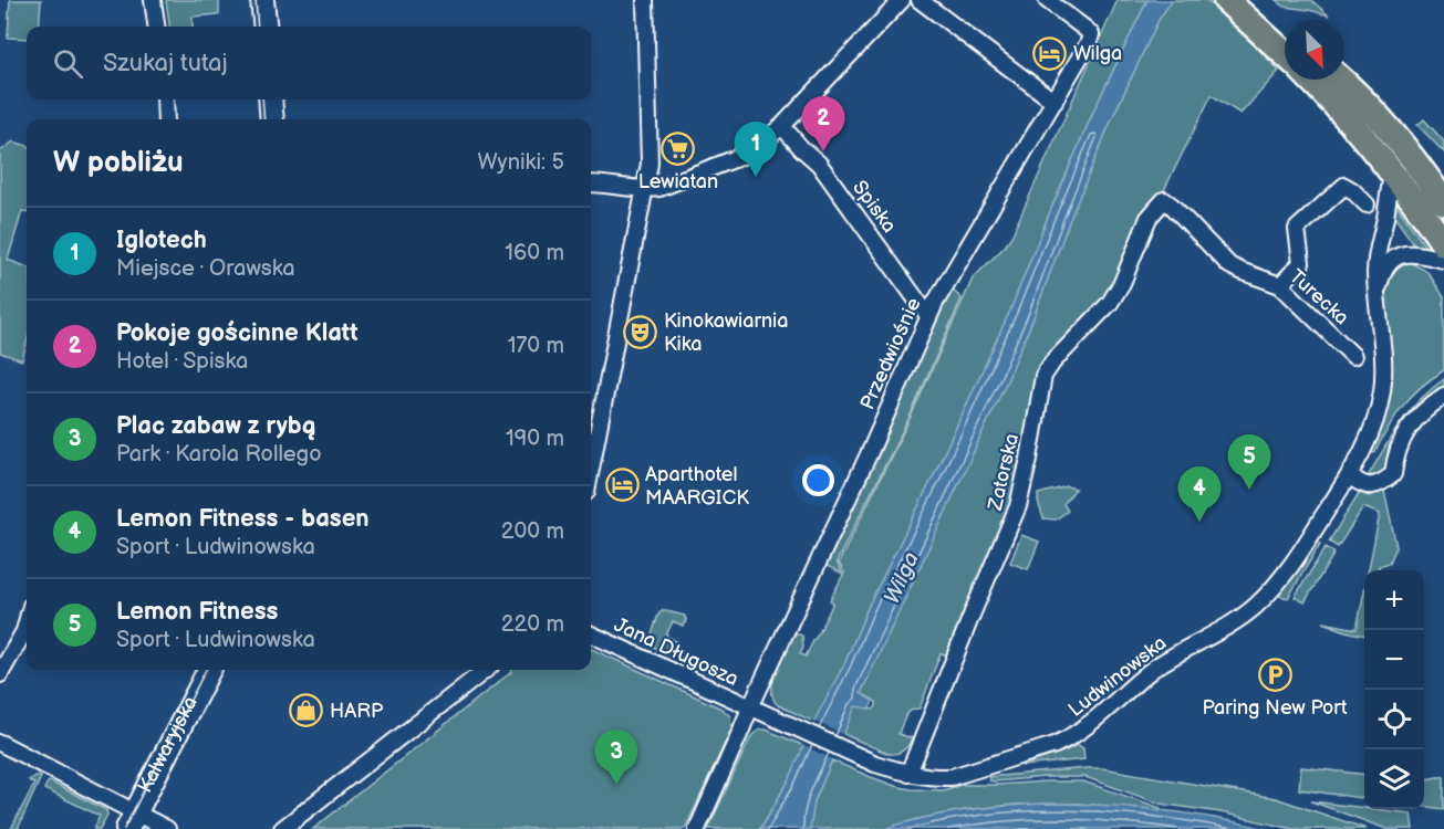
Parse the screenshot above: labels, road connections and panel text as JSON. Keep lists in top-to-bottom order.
{
  "streets": {
    "street": [
      "Spiska",
      "Turecka",
      "Przedwiośnie",
      "Zatorska",
      "Jana Długosza",
      "Ludwinowska",
      "Kalwaryjska"
    ]
  },
  "crossings": [
    ["Spiska", "Przedwiośnie"],
    ["Turecka", "Zatorska"],
    ["Przedwiośnie", "Jana Długosza"],
    ["Przedwiośnie", "Ludwinowska"],
    ["Zatorska", "Ludwinowska"],
    ["Jana Długosza", "Ludwinowska"]
  ],
  "water": ["Wilga"],
  "places": {
    "hotel": ["Wilga", "Aparthotel MAARGICK"],
    "supermarket": ["Lewiatan"],
    "theatre": ["Kinokawiarnia Kika"],
    "parking": ["Paring New Port"],
    "shop": ["HARP"]
  },
  "north": "bottom right",
  "page": {
    "search": "Szukaj tutaj",
    "pins": [
      "2",
      "1",
      "5",
      "4",
      "3"
    ],
    "heading": ["W pobliżu", "Wyniki: 5"],
    "list": [
      {
        "mark": "1",
        "name": "Iglotech",
        "note": "Miejsce · Orawska",
        "value": "160 m"
      },
      {
        "mark": "2",
        "name": "Pokoje gościnne Klatt",
        "note": "Hotel · Spiska",
        "value": "170 m"
      },
      {
        "mark": "3",
        "name": "Plac zabaw z rybą",
        "note": "Park · Karola Rollego",
        "value": "190 m"
      },
      {
        "mark": "4",
        "name": "Lemon Fitness - basen",
        "note": "Sport · Ludwinowska",
        "value": "200 m"
      },
      {
        "mark": "5",
        "name": "Lemon Fitness",
        "note": "Sport · Ludwinowska",
        "value": "220 m"
      }
    ],
    "map_buttons": ["+", "−"]
  }
}
